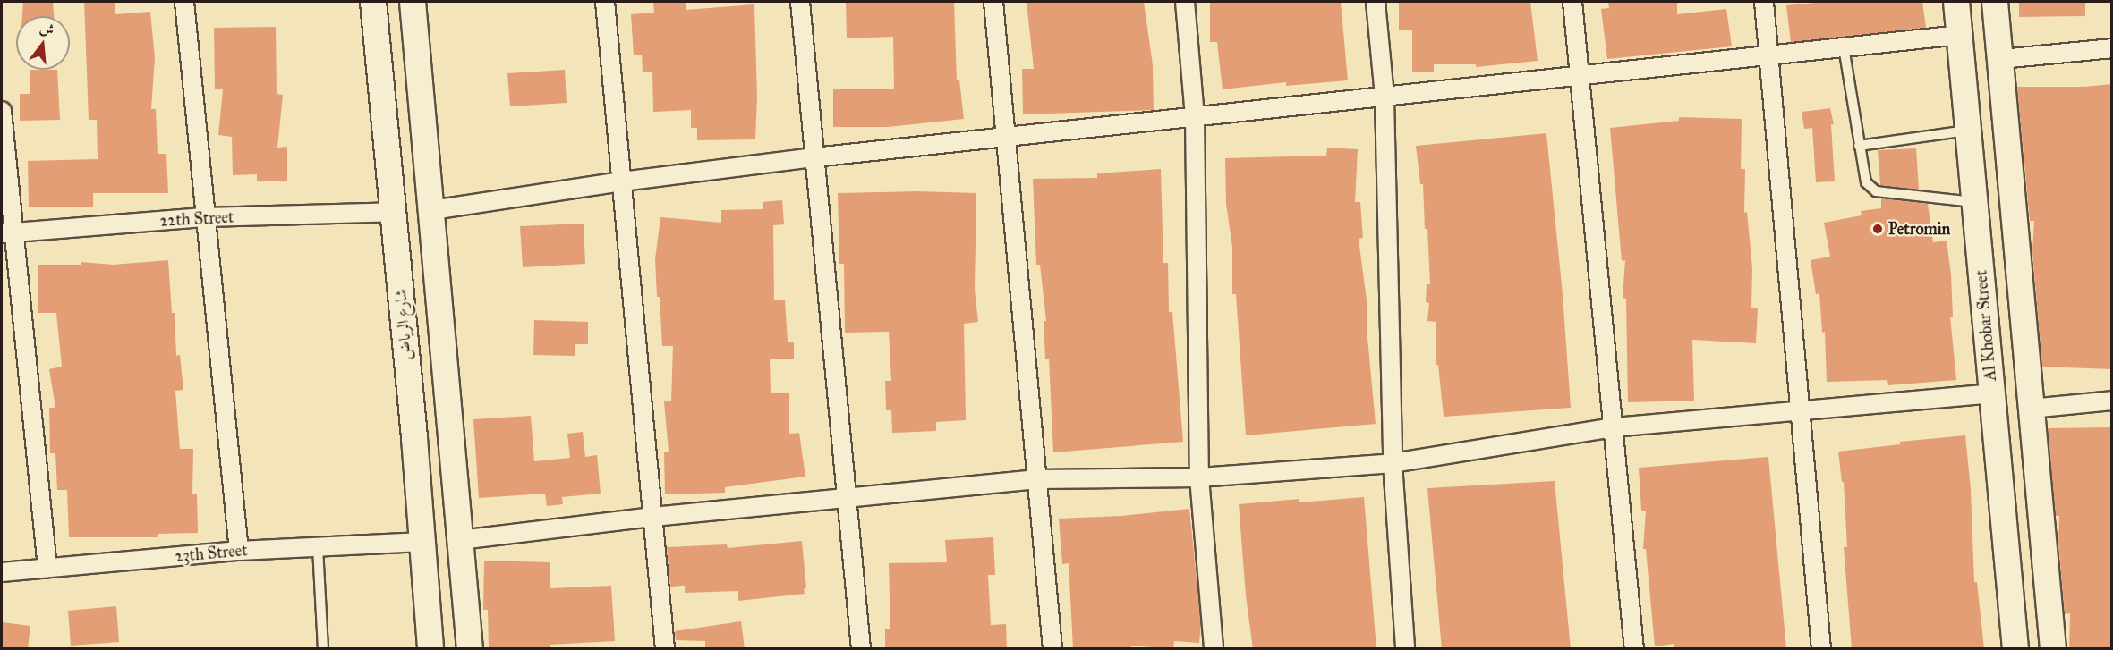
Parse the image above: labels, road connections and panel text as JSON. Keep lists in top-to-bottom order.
{
  "streets": {
    "street": [
      "22th Street",
      "شارع الرياض",
      "Al Khobar Street",
      "23th Street"
    ]
  },
  "crossings": [
    ["22th Street", "شارع الرياض"],
    ["شارع الرياض", "23th Street"]
  ],
  "places": ["Petromin"],
  "north": "top"
}
